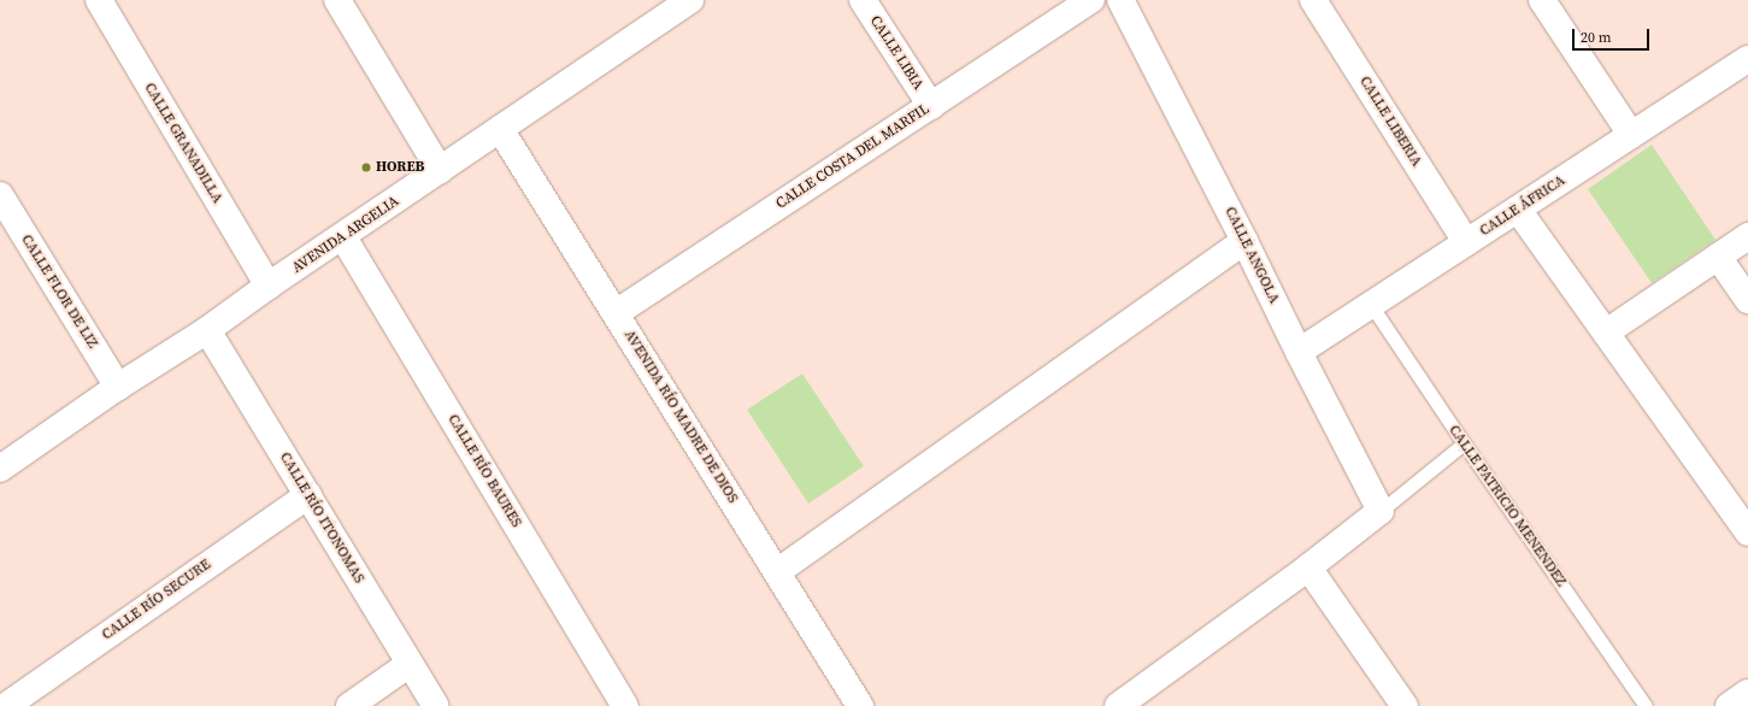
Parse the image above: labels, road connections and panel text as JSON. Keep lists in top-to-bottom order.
{
  "streets": {
    "street": [
      "CALLE LIBIA",
      "CALLE LIBERIA",
      "CALLE GRANADILLA",
      "CALLE COSTA DEL MARFIL",
      "CALLE ÁFRICA",
      "AVENIDA ARGELIA",
      "CALLE ANGOLA",
      "CALLE FLOR DE LIZ",
      "AVENIDA RÍO MADRE DE DIOS",
      "CALLE RÍO BAURES",
      "CALLE RÍO ITONOMAS",
      "CALLE RÍO SECURE"
    ],
    "lane": ["CALLE PATRICIO MENENDEZ"]
  },
  "crossings": [
    ["CALLE LIBIA", "CALLE COSTA DEL MARFIL"],
    ["CALLE LIBERIA", "CALLE ÁFRICA"],
    ["CALLE GRANADILLA", "AVENIDA ARGELIA"],
    ["CALLE COSTA DEL MARFIL", "AVENIDA RÍO MADRE DE DIOS"],
    ["CALLE ÁFRICA", "CALLE ANGOLA"],
    ["CALLE ÁFRICA", "CALLE PATRICIO MENENDEZ"],
    ["AVENIDA ARGELIA", "CALLE FLOR DE LIZ"],
    ["AVENIDA ARGELIA", "AVENIDA RÍO MADRE DE DIOS"],
    ["AVENIDA ARGELIA", "CALLE RÍO BAURES"],
    ["AVENIDA ARGELIA", "CALLE RÍO ITONOMAS"],
    ["CALLE RÍO ITONOMAS", "CALLE RÍO SECURE"]
  ],
  "places": ["HOREB"],
  "scale_bar": "20 m"
}
